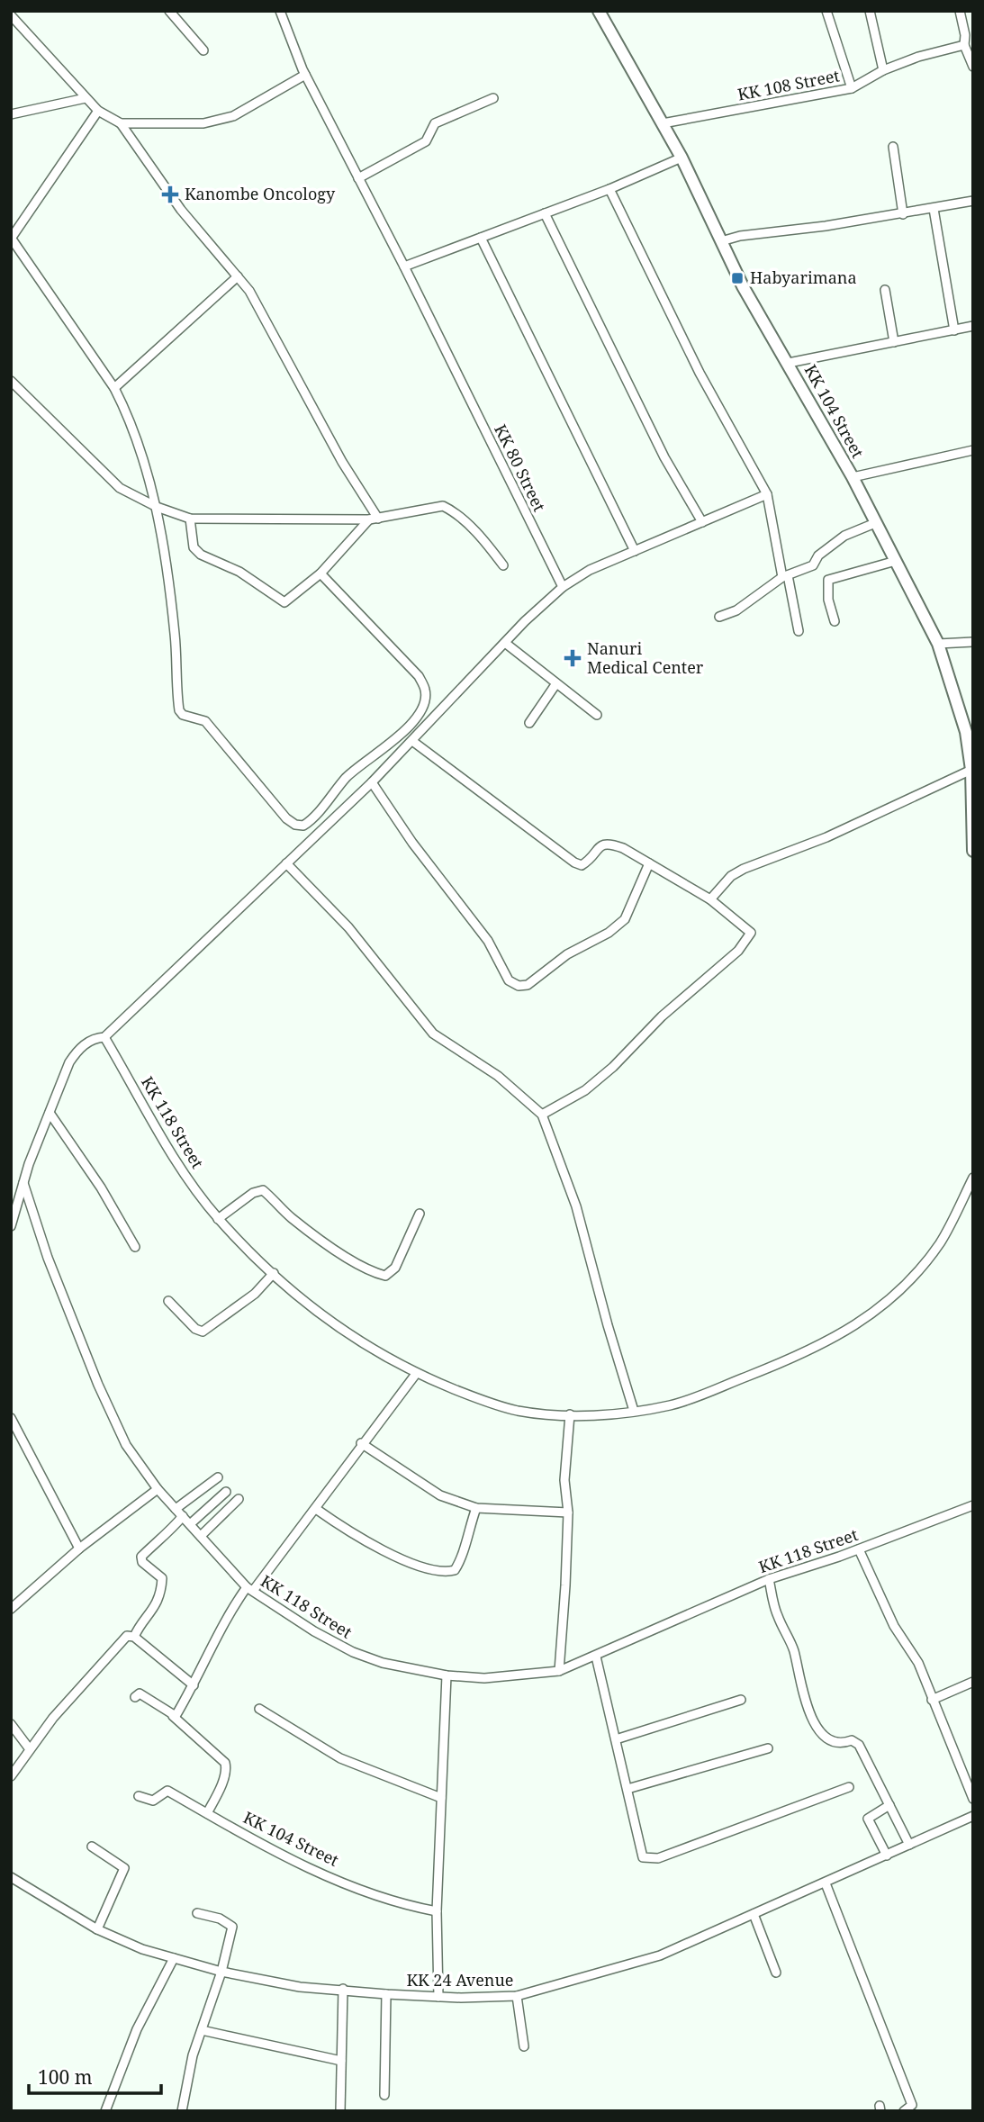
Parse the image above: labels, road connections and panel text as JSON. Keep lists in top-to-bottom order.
{
  "streets": {
    "street": [
      "KK 108 Street",
      "KK 104 Street",
      "KK 80 Street",
      "KK 118 Street",
      "KK 24 Avenue"
    ]
  },
  "crossings": [
    ["KK 108 Street", "KK 104 Street"]
  ],
  "places": {
    "health": ["Kanombe Oncology", "Nanuri Medical Center"],
    "transit": ["Habyarimana"]
  },
  "scale_bar": "100 m"
}
